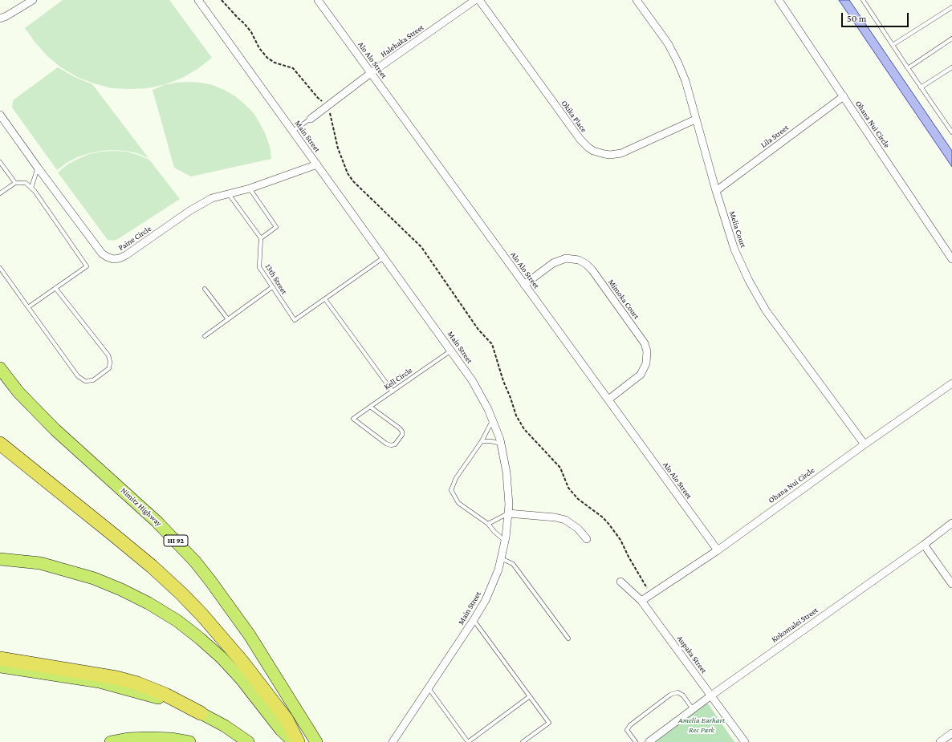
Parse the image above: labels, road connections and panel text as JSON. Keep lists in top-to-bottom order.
{
  "streets": {
    "main road": ["Nimitz Highway", "HI 92"],
    "street": [
      "Halehaka Street",
      "Alo Alo Street",
      "Okika Place",
      "Ohana Nui Circle",
      "Main Street",
      "Lila Street",
      "Melia Court",
      "Paine Circle",
      "Mimoka Court",
      "Kokomalei Street",
      "Aupaka Street"
    ],
    "lane": ["13th Street", "Kell Circle"]
  },
  "crossings": [
    ["Halehaka Street", "Alo Alo Street"],
    ["Halehaka Street", "Main Street"],
    ["Alo Alo Street", "Ohana Nui Circle"],
    ["Alo Alo Street", "Mimoka Court"],
    ["Okika Place", "Melia Court"],
    ["Ohana Nui Circle", "Lila Street"],
    ["Ohana Nui Circle", "Melia Court"],
    ["Ohana Nui Circle", "Aupaka Street"],
    ["Main Street", "Paine Circle"],
    ["Main Street", "Kell Circle"],
    ["Lila Street", "Melia Court"],
    ["Kokomalei Street", "Aupaka Street"]
  ],
  "parks": ["Amelia Earhart Rec Park"],
  "scale_bar": "50 m"
}
